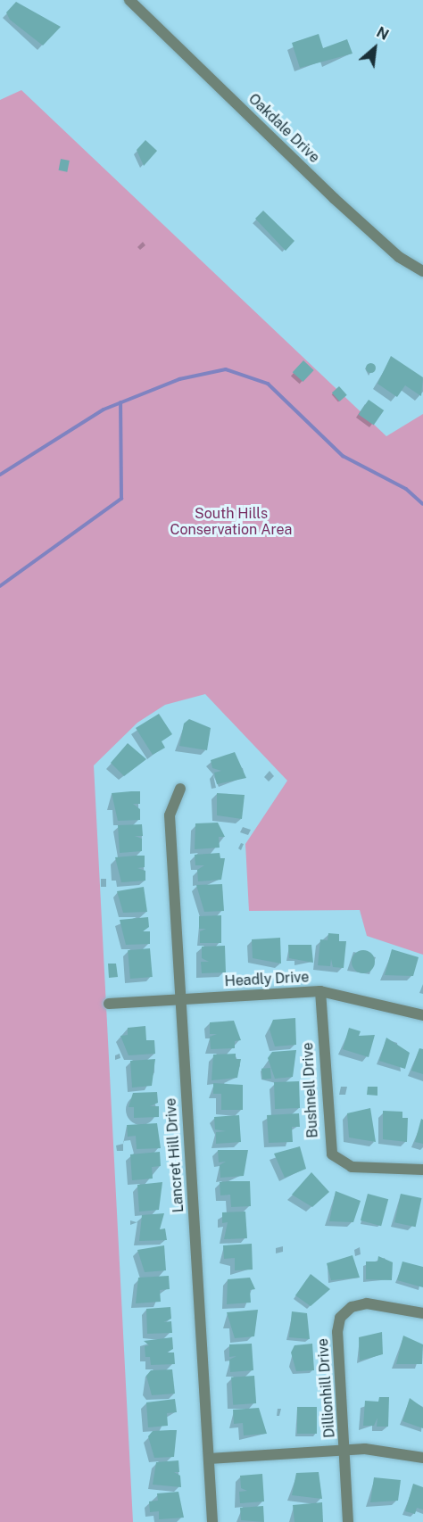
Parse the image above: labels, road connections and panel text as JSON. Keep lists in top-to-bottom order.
{
  "streets": {
    "street": [
      "Oakdale Drive",
      "Headly Drive",
      "Bushnell Drive",
      "Lancret Hill Drive",
      "Dillionhill Drive"
    ]
  },
  "crossings": [
    ["Headly Drive", "Bushnell Drive"],
    ["Headly Drive", "Lancret Hill Drive"]
  ],
  "parks": ["South Hills Conservation Area"],
  "north": "top right"
}
